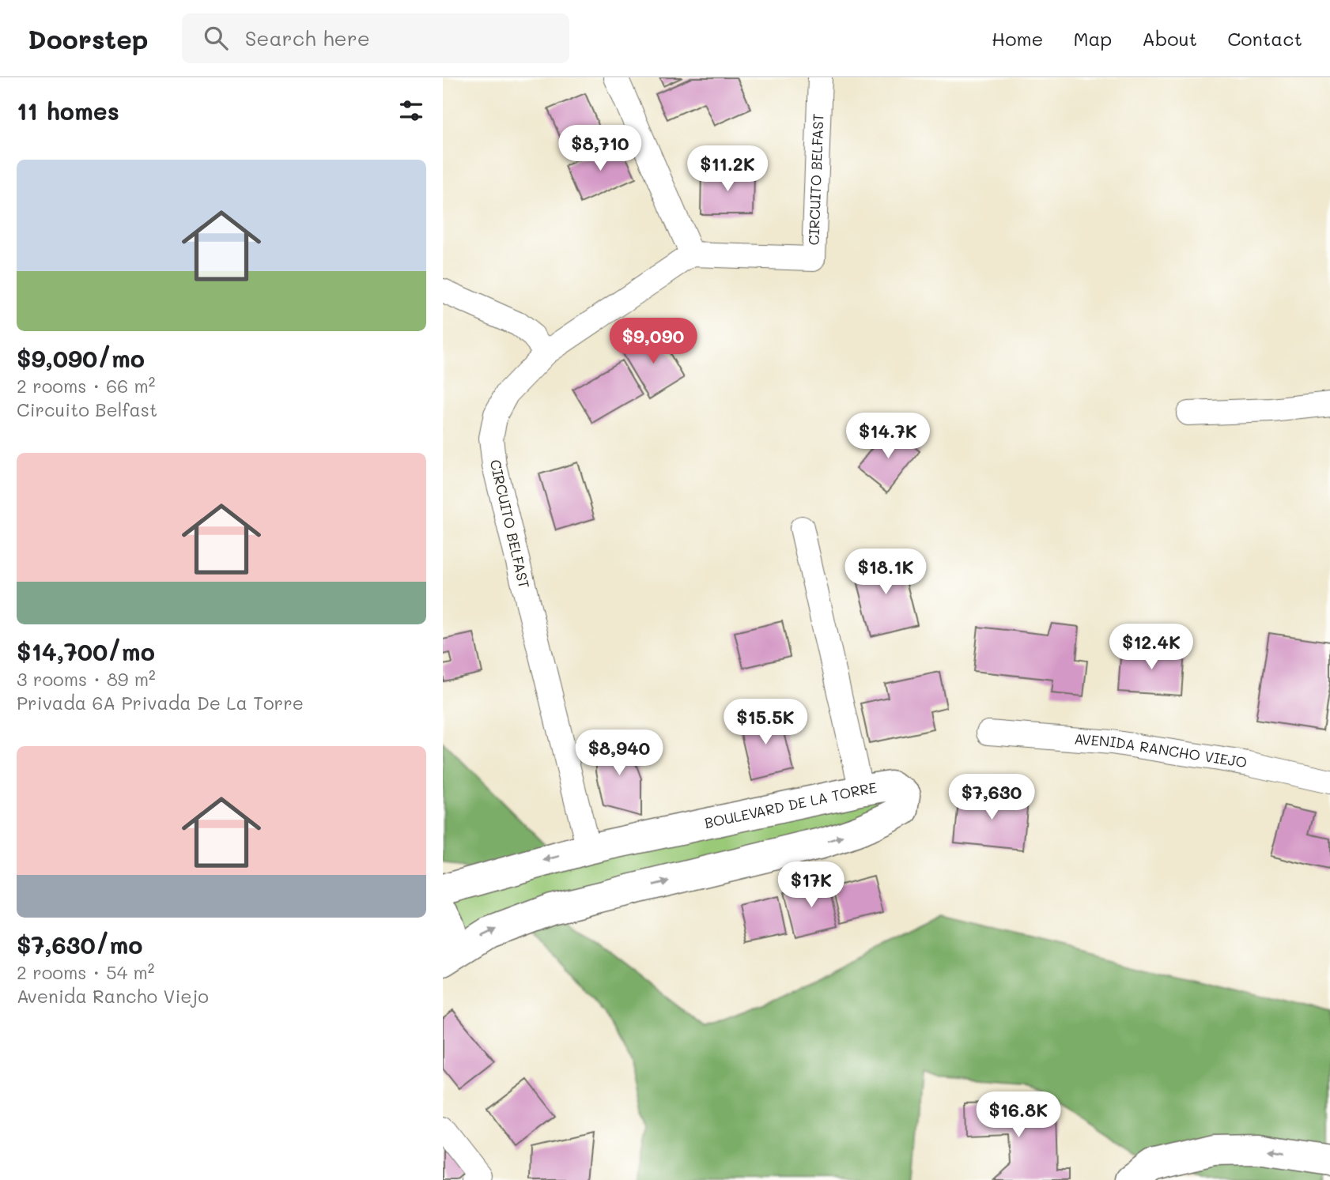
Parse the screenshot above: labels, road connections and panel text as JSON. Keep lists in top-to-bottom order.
{
  "streets": {
    "street": ["CIRCUITO BELFAST", "AVENIDA RANCHO VIEJO", "BOULEVARD DE LA TORRE"]
  },
  "crossings": [
    ["CIRCUITO BELFAST", "BOULEVARD DE LA TORRE"]
  ],
  "page": {
    "header": "Doorstep",
    "search": "Search here",
    "nav": [
      "Home",
      "Map",
      "About",
      "Contact"
    ],
    "heading": "11 homes",
    "price": [
      "$8,710",
      "$11.2K",
      "$9,090",
      "$14.7K",
      "$18.1K",
      "$12.4K",
      "$15.5K",
      "$8,940",
      "$7,630",
      "$17K",
      "$16.8K"
    ],
    "list": [
      {
        "name": "$9,090/mo",
        "note": "2 rooms · 66 m² · Circuito Belfast"
      },
      {
        "name": "$14,700/mo",
        "note": "3 rooms · 89 m² · Privada 6A Privada De La Torre"
      },
      {
        "name": "$7,630/mo",
        "note": "2 rooms · 54 m² · Avenida Rancho Viejo"
      }
    ]
  }
}
